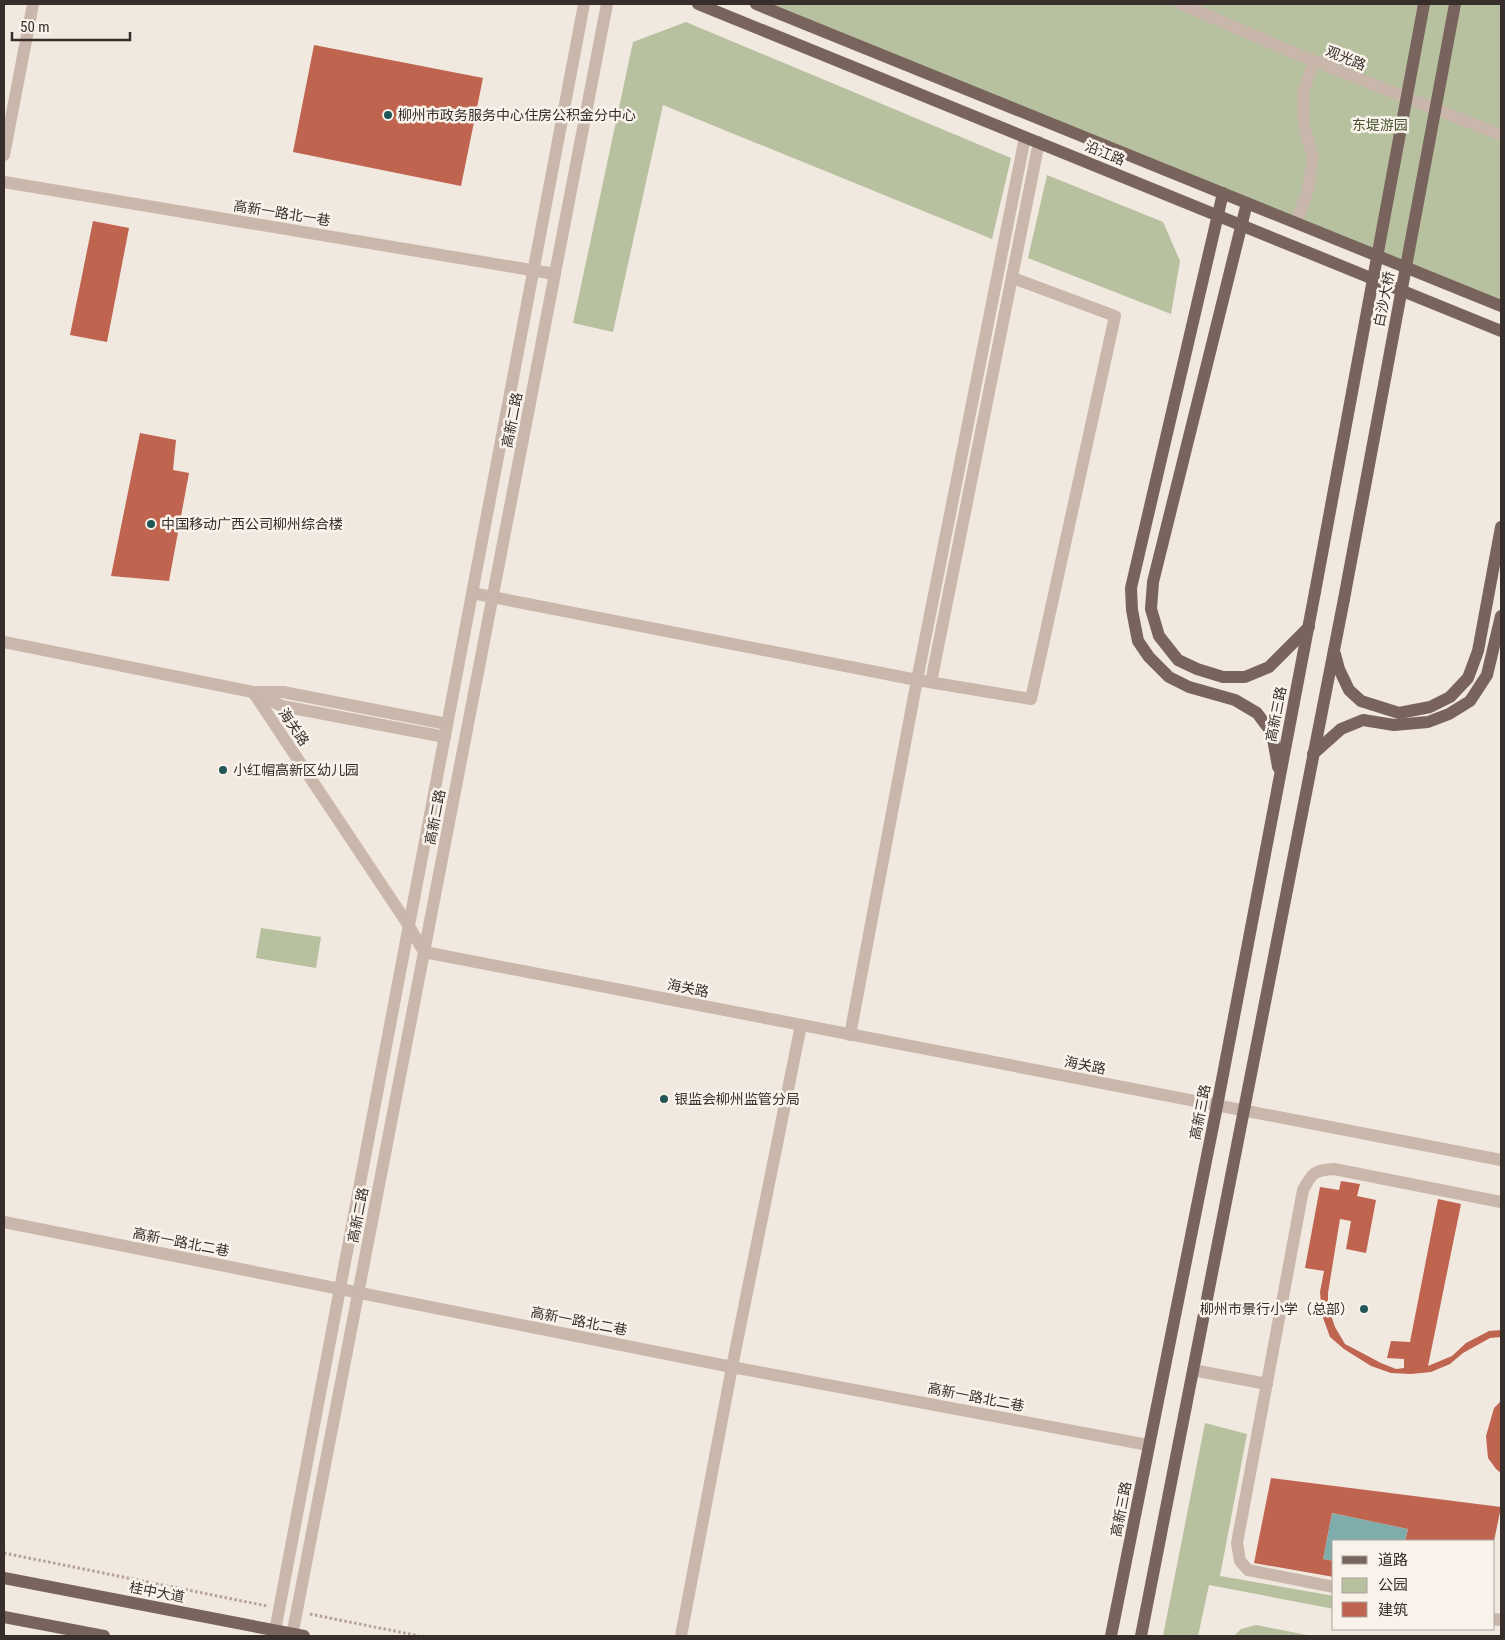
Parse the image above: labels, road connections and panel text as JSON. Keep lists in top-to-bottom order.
{
  "streets": {
    "main road": [
      "沿江路",
      "白沙大桥",
      "高新三路",
      "桂中大道"
    ],
    "street": [
      "观光路",
      "高新一路北一巷",
      "高新二路",
      "海关路",
      "高新一路北二巷"
    ]
  },
  "crossings": [
    ["高新一路北一巷", "高新二路"],
    ["白沙大桥", "高新三路"],
    ["高新二路", "海关路"],
    ["高新二路", "高新一路北二巷"],
    ["高新二路", "桂中大道"],
    ["高新三路", "海关路"],
    ["高新三路", "高新一路北二巷"]
  ],
  "parks": ["东堤游园"],
  "places": [
    "柳州市政务服务中心住房公积金分中心",
    "中国移动广西公司柳州综合楼",
    "小红帽高新区幼儿园",
    "银监会柳州监管分局",
    "柳州市景行小学（总部）"
  ],
  "legend": ["道路", "公园", "建筑"],
  "scale_bar": "50 m"
}
